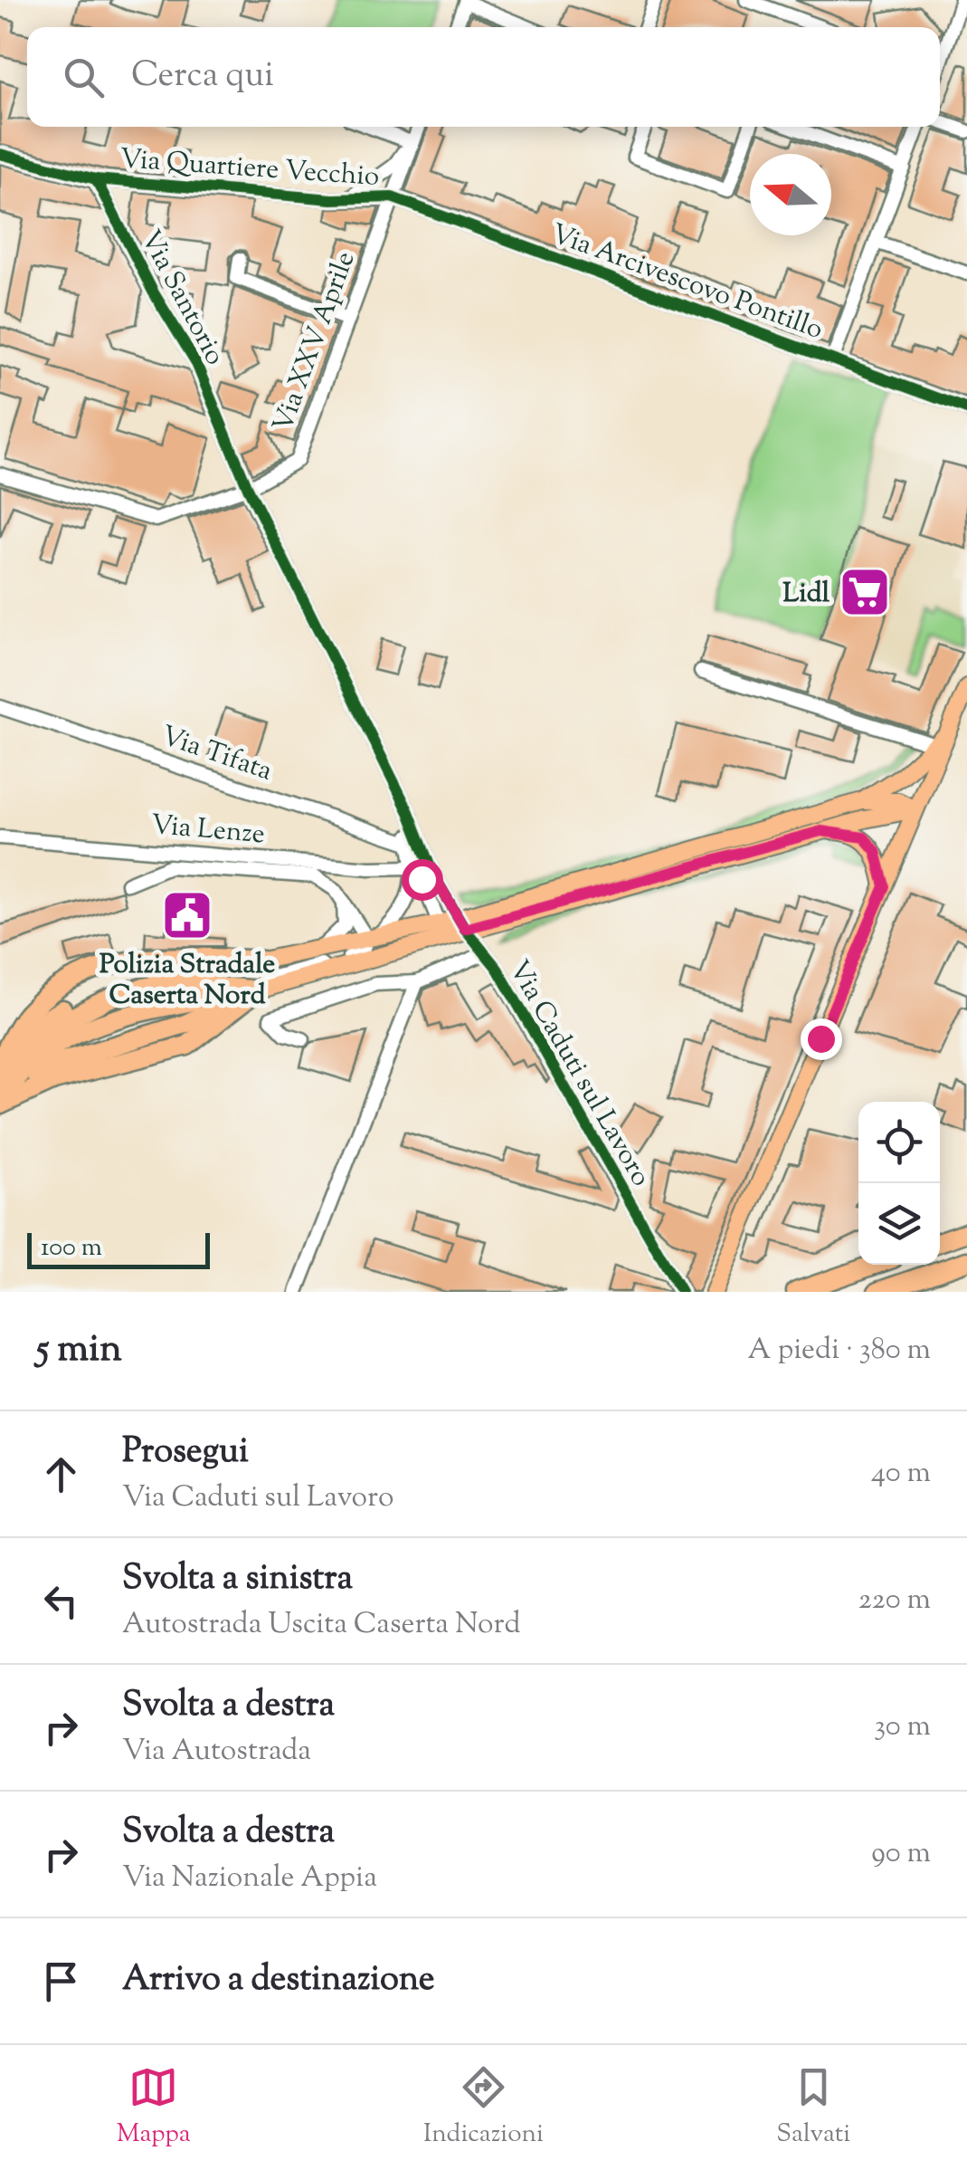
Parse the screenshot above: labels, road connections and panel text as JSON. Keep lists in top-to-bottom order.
{
  "streets": {
    "street": [
      "Via Quartiere Vecchio",
      "Via Arcivescovo Pontillo",
      "Via Santorio",
      "Via XXV Aprile",
      "Via Tifata",
      "Via Lenze",
      "Via Caduti sul Lavoro"
    ]
  },
  "crossings": [
    ["Via Quartiere Vecchio", "Via Arcivescovo Pontillo"],
    ["Via Quartiere Vecchio", "Via Santorio"],
    ["Via Quartiere Vecchio", "Via XXV Aprile"],
    ["Via Arcivescovo Pontillo", "Via XXV Aprile"],
    ["Via Santorio", "Via XXV Aprile"],
    ["Via Santorio", "Via Caduti sul Lavoro"],
    ["Via XXV Aprile", "Via Caduti sul Lavoro"],
    ["Via Tifata", "Via Lenze"],
    ["Via Tifata", "Via Caduti sul Lavoro"],
    ["Via Lenze", "Via Caduti sul Lavoro"]
  ],
  "places": {
    "supermarket": ["Lidl"],
    "public building": ["Polizia Stradale Caserta Nord"]
  },
  "scale_bar": "100 m",
  "north": "left",
  "page": {
    "search": "Cerca qui",
    "scale": "100 m",
    "heading": ["5 min", "A piedi · 380 m"],
    "list": [
      ["Prosegui", "Via Caduti sul Lavoro", "40 m"],
      ["Svolta a sinistra", "Autostrada Uscita Caserta Nord", "220 m"],
      ["Svolta a destra", "Via Autostrada", "30 m"],
      ["Svolta a destra", "Via Nazionale Appia", "90 m"],
      "Arrivo a destinazione"
    ],
    "nav": ["Mappa", "Indicazioni", "Salvati"]
  }
}
